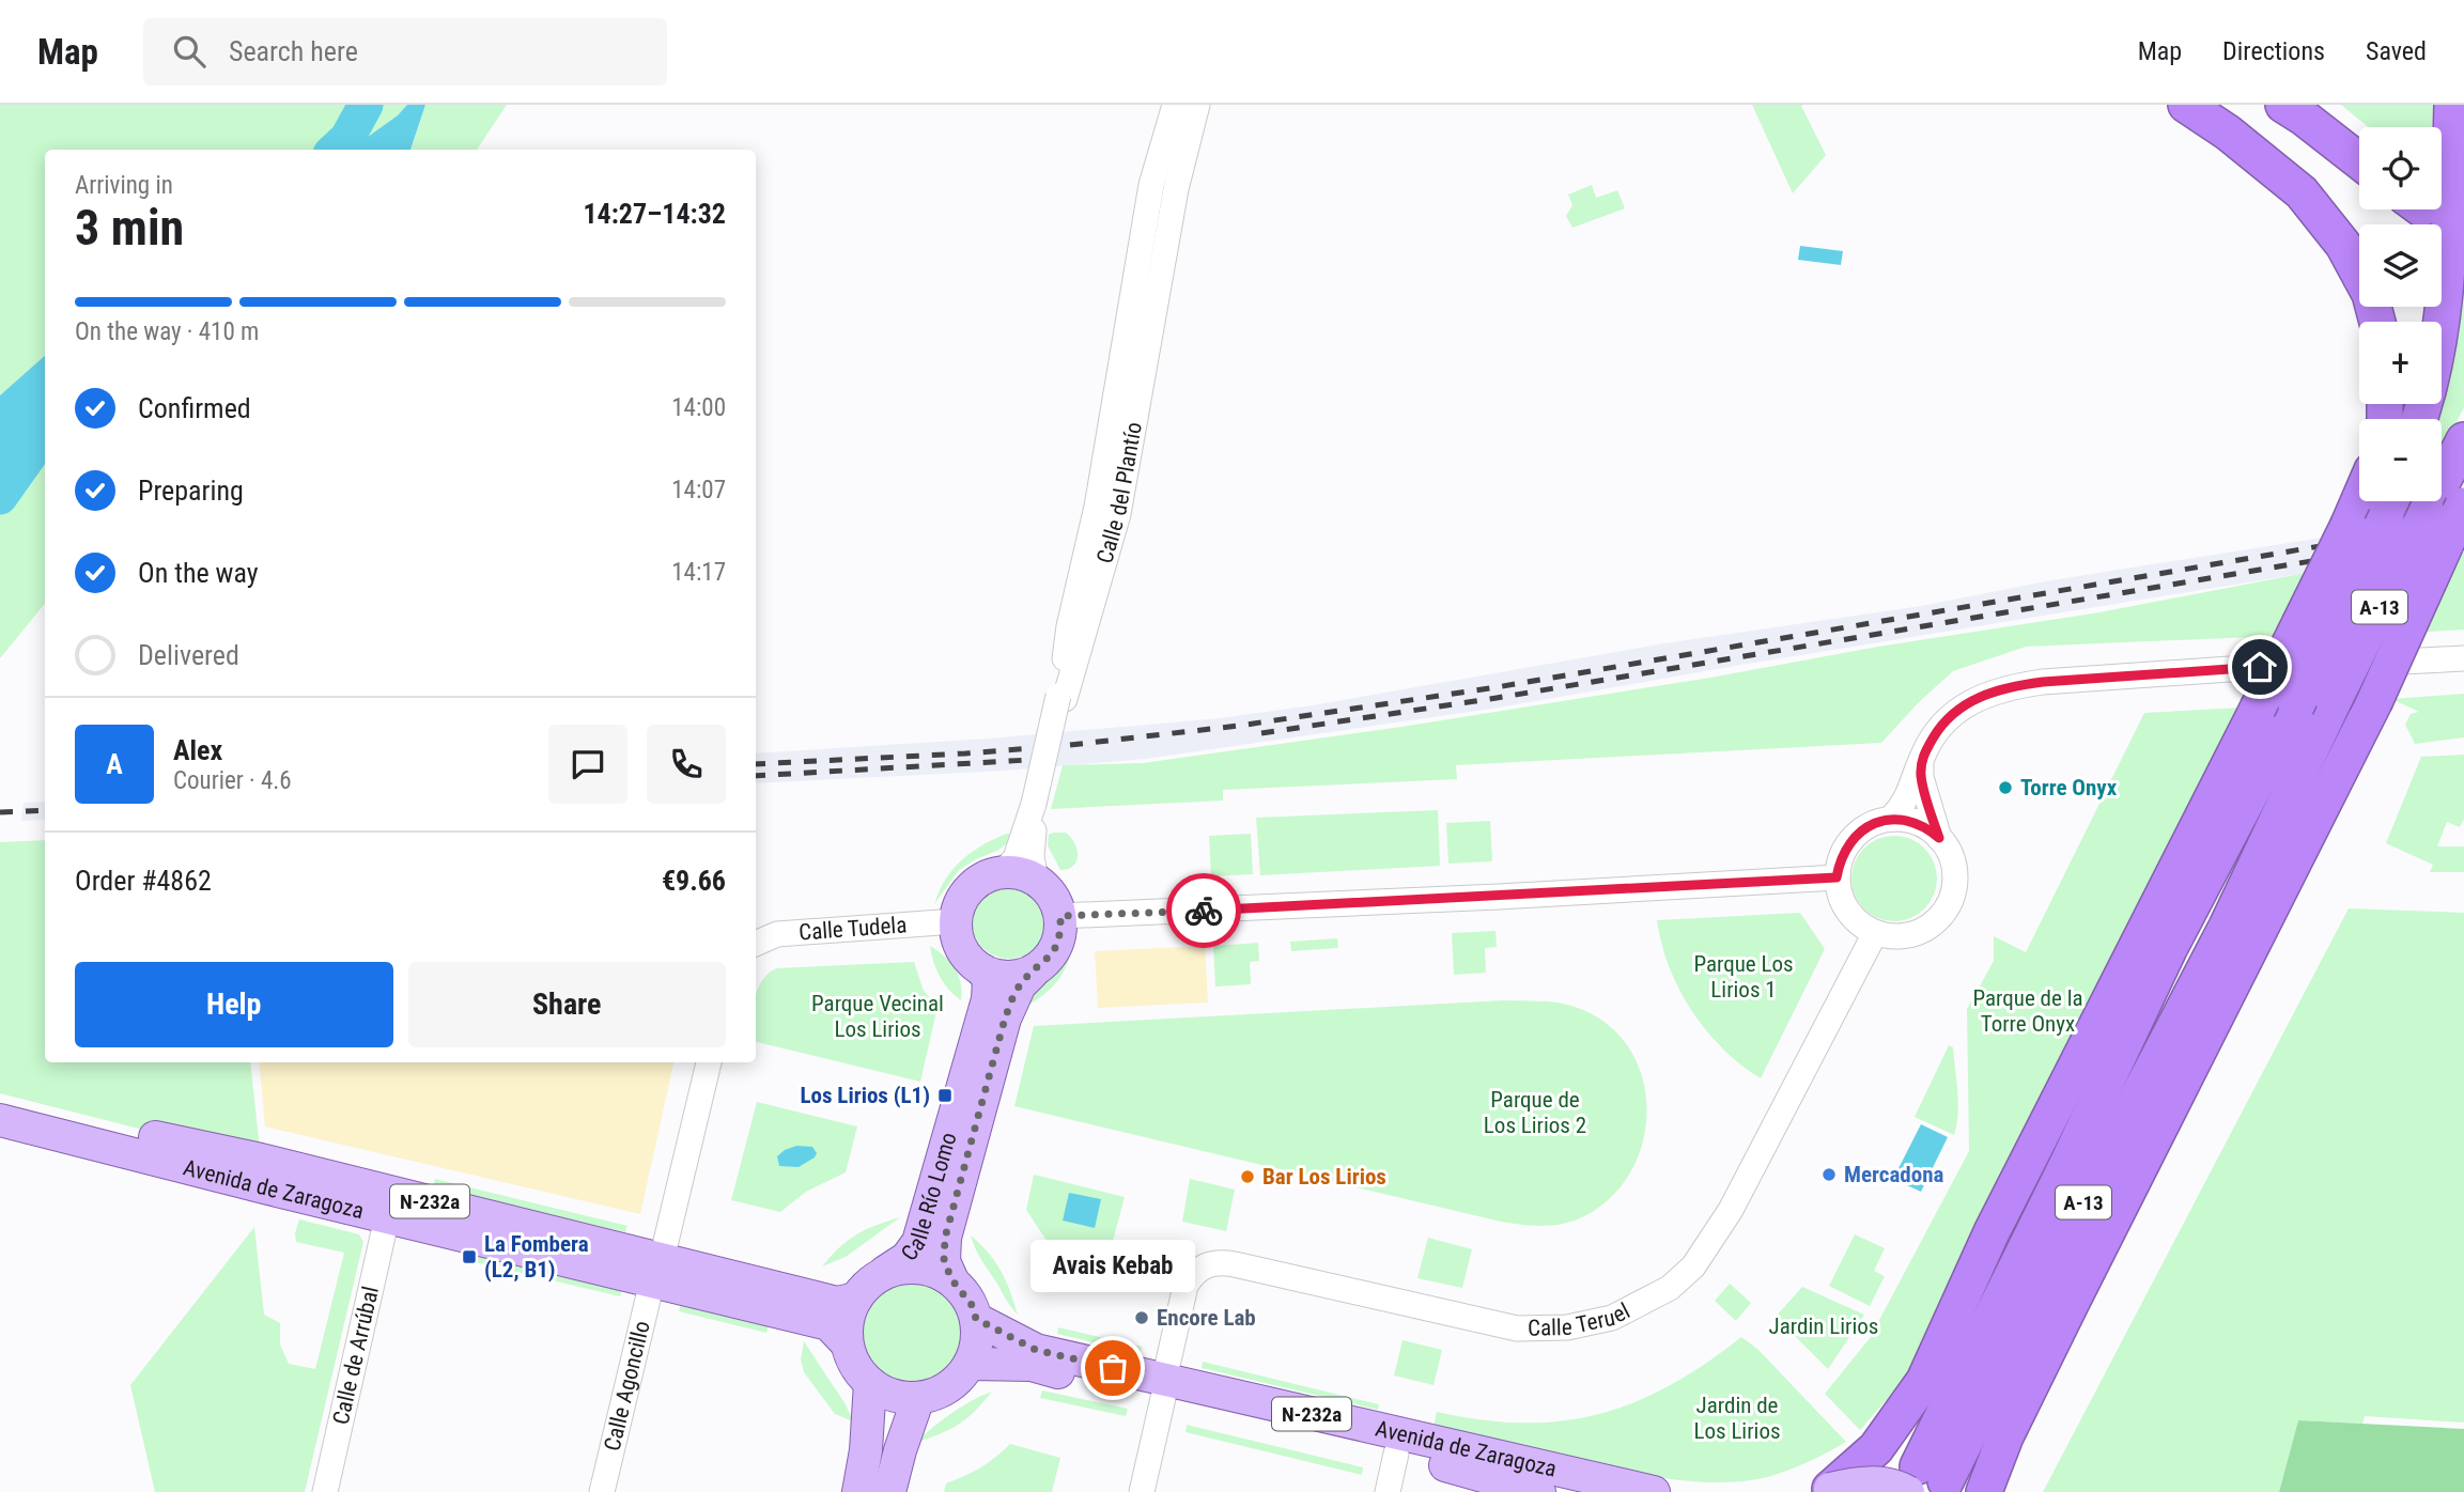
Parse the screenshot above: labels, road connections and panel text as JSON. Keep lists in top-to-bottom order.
{
  "streets": {
    "highway": ["A-13"],
    "main road": ["Avenida de Zaragoza", "Calle Río Lomo", "N-232a"],
    "street": [
      "Calle del Plantío",
      "Calle Tudela",
      "Calle Teruel",
      "Calle de Arrúbal",
      "Calle Agoncillo"
    ]
  },
  "crossings": [
    ["Calle del Plantío", "Calle Tudela"],
    ["Calle del Plantío", "Calle Río Lomo"],
    ["Calle Tudela", "Calle Río Lomo"],
    ["Avenida de Zaragoza", "Calle Río Lomo"],
    ["Avenida de Zaragoza", "N-232a"],
    ["Avenida de Zaragoza", "Calle Teruel"],
    ["Avenida de Zaragoza", "Calle de Arrúbal"],
    ["Avenida de Zaragoza", "Calle Agoncillo"],
    ["Calle Río Lomo", "N-232a"]
  ],
  "parks": [
    "Parque Los Lirios 1",
    "Parque de la Torre Onyx",
    "Parque Vecinal Los Lirios",
    "Parque de Los Lirios 2",
    "Jardin Lirios",
    "Jardin de Los Lirios"
  ],
  "places": {
    "other": [
      "Torre Onyx",
      "Mercadona",
      "Bar Los Lirios",
      "Encore Lab",
      "Avais Kebab"
    ],
    "transit": ["Los Lirios (L1)", "La Fombera (L2, B1)"]
  },
  "page": {
    "header": "Map",
    "search": "Search here",
    "nav": ["Map", "Directions", "Saved"],
    "map_buttons": ["+", "−"],
    "heading": ["3 min", "Arriving in", "14:27–14:32"],
    "panel": [
      "Alex",
      "Courier · 4.6",
      "Order #4862",
      "€9.66"
    ],
    "bar": "On the way · 410 m",
    "list": [
      ["Confirmed", "14:00"],
      ["Preparing", "14:07"],
      ["On the way", "14:17"],
      "Delivered"
    ],
    "round": "A",
    "buttons": ["Help", "Share"],
    "bubble": "Avais Kebab"
  }
}
